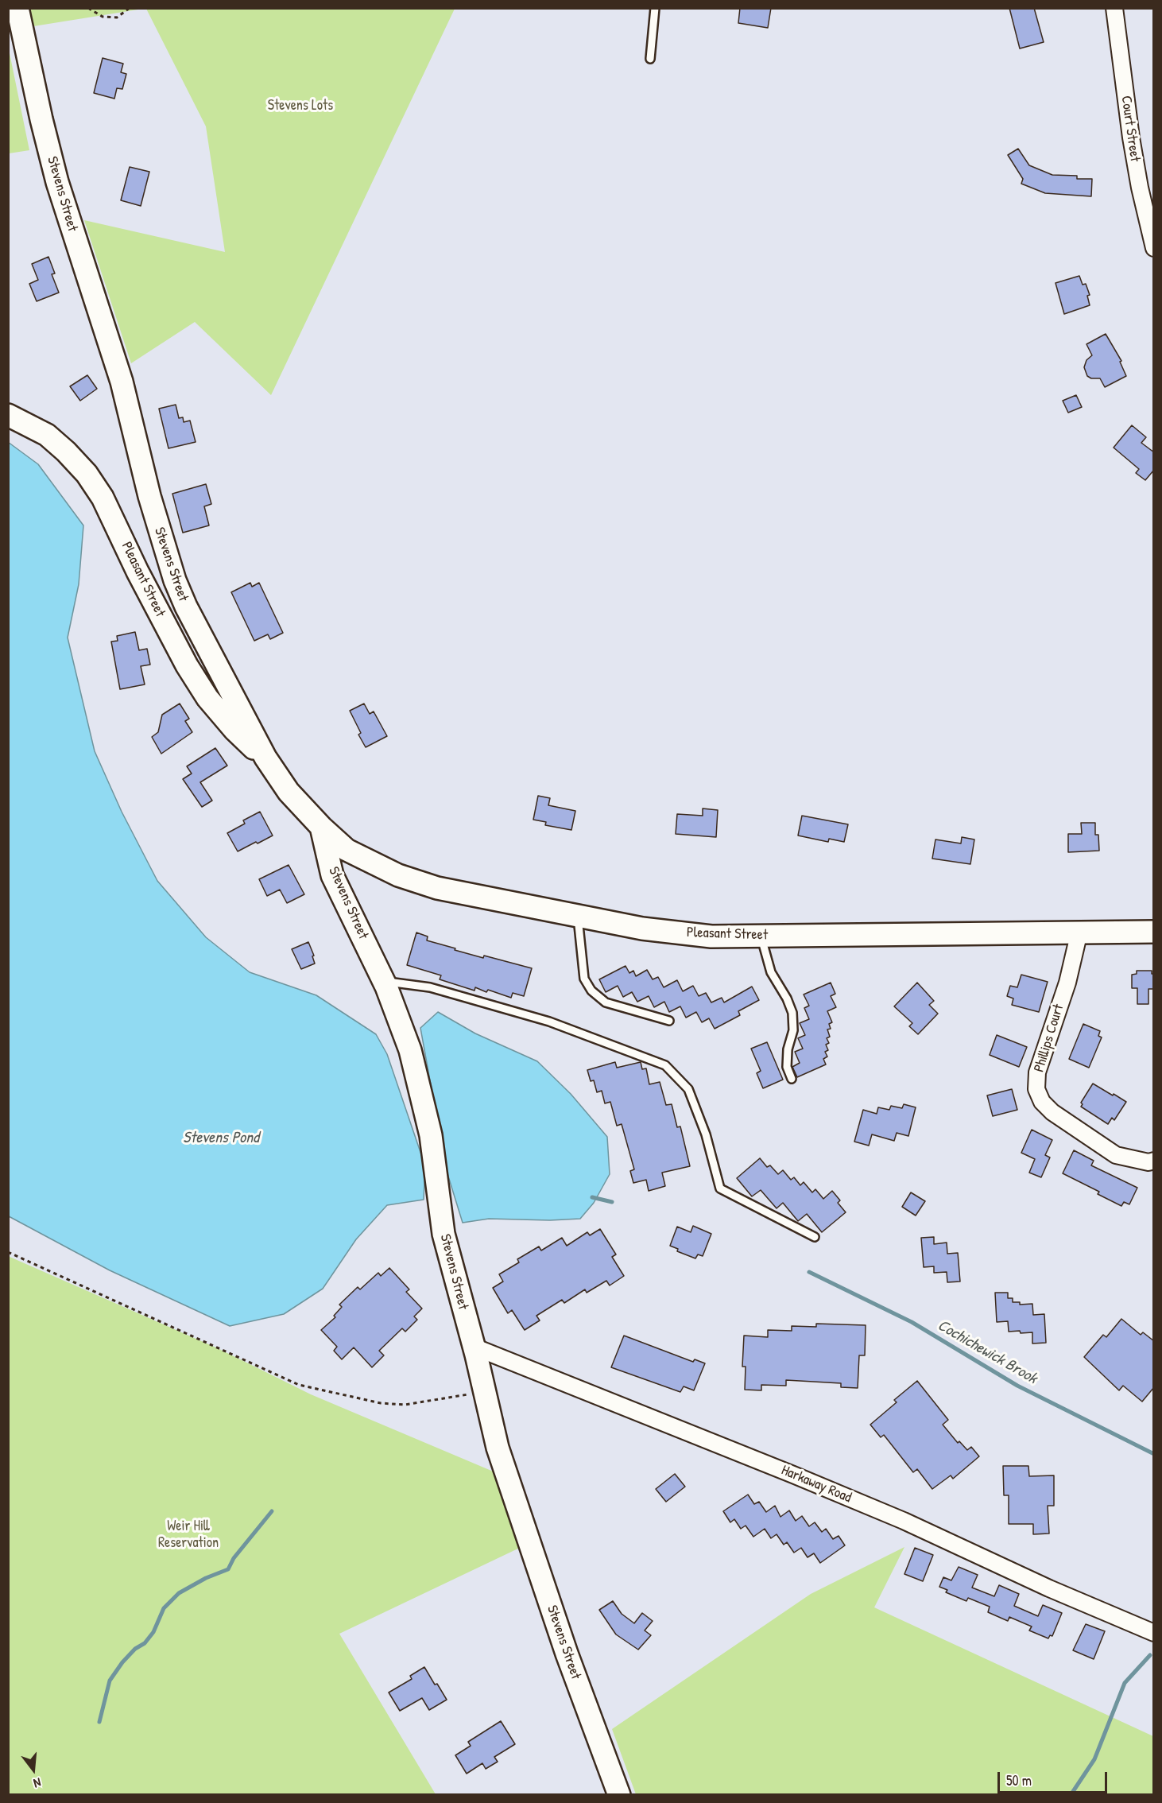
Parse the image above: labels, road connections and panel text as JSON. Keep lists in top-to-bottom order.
{
  "streets": {
    "street": [
      "Court Street",
      "Stevens Street",
      "Pleasant Street",
      "Phillips Court",
      "Harkaway Road"
    ]
  },
  "crossings": [
    ["Stevens Street", "Pleasant Street"],
    ["Stevens Street", "Harkaway Road"],
    ["Pleasant Street", "Phillips Court"]
  ],
  "water": ["Stevens Pond", "Cochichewick Brook"],
  "parks": ["Stevens Lots", "Weir Hill Reservation"],
  "scale_bar": "50 m",
  "north": "bottom"
}
